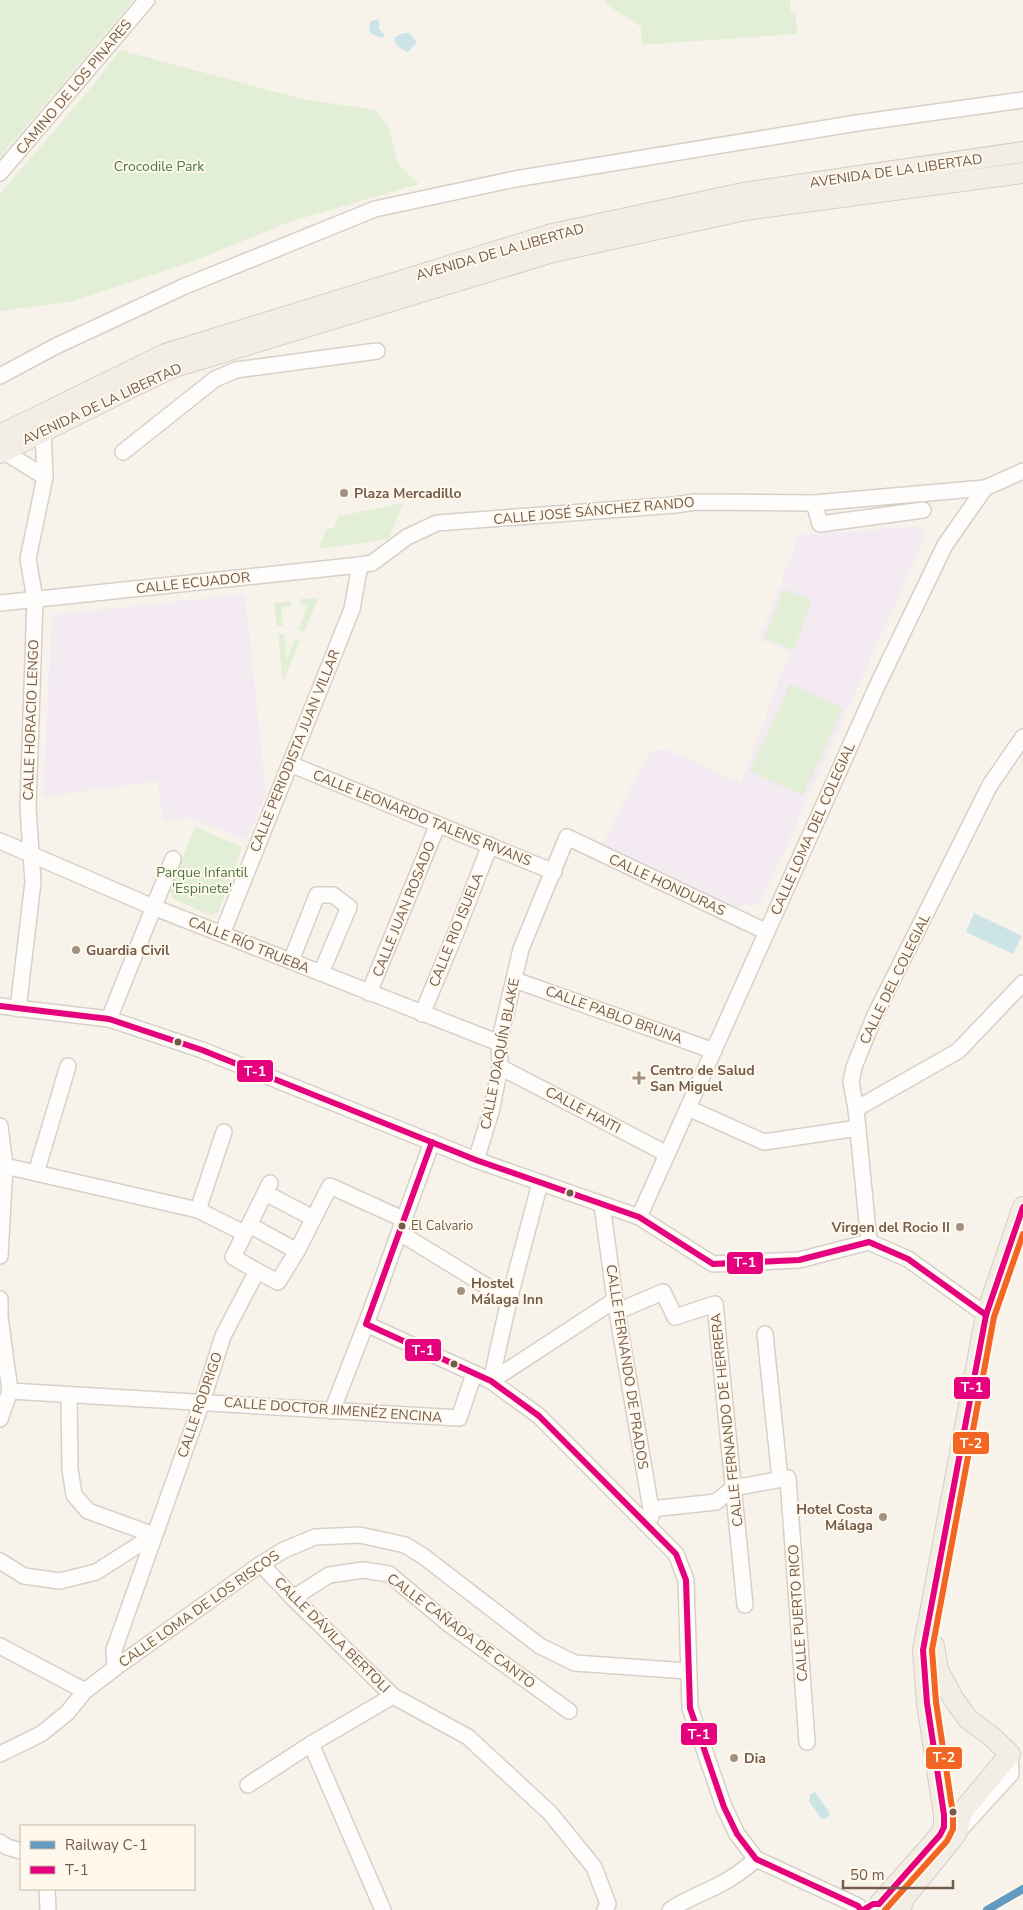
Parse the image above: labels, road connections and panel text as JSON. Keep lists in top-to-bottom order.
{
  "streets": {
    "main road": ["AVENIDA DE LA LIBERTAD"],
    "street": [
      "CAMINO DE LOS PINARES",
      "CALLE JOSÉ SÁNCHEZ RANDO",
      "CALLE ECUADOR",
      "CALLE HORACIO LENGO",
      "CALLE PERIODISTA JUAN VILLAR",
      "CALLE LEONARDO TALENS RIVANS",
      "CALLE LOMA DEL COLEGIAL",
      "CALLE HONDURAS",
      "CALLE JUAN ROSADO",
      "CALLE RIO ISUELA",
      "CALLE RÍO TRUEBA",
      "CALLE DEL COLEGIAL",
      "CALLE PABLO BRUNA",
      "CALLE JOAQUÍN BLAKE",
      "CALLE HAITI",
      "CALLE FERNANDO DE PRADOS",
      "CALLE RODRIGO",
      "CALLE DOCTOR JIMENÉZ ENCINA",
      "CALLE FERNANDO DE HERRERA",
      "CALLE LOMA DE LOS RISCOS",
      "CALLE PUERTO RICO",
      "CALLE CAÑADA DE CANTO",
      "CALLE DÁVILA BERTOLI"
    ]
  },
  "crossings": [
    ["AVENIDA DE LA LIBERTAD", "CALLE HORACIO LENGO"],
    ["CALLE JOSÉ SÁNCHEZ RANDO", "CALLE ECUADOR"],
    ["CALLE JOSÉ SÁNCHEZ RANDO", "CALLE LOMA DEL COLEGIAL"],
    ["CALLE ECUADOR", "CALLE HORACIO LENGO"],
    ["CALLE ECUADOR", "CALLE PERIODISTA JUAN VILLAR"],
    ["CALLE HORACIO LENGO", "CALLE RÍO TRUEBA"],
    ["CALLE PERIODISTA JUAN VILLAR", "CALLE LEONARDO TALENS RIVANS"],
    ["CALLE PERIODISTA JUAN VILLAR", "CALLE RÍO TRUEBA"],
    ["CALLE LEONARDO TALENS RIVANS", "CALLE JUAN ROSADO"],
    ["CALLE LEONARDO TALENS RIVANS", "CALLE RIO ISUELA"],
    ["CALLE LEONARDO TALENS RIVANS", "CALLE JOAQUÍN BLAKE"],
    ["CALLE LOMA DEL COLEGIAL", "CALLE HONDURAS"],
    ["CALLE LOMA DEL COLEGIAL", "CALLE PABLO BRUNA"],
    ["CALLE LOMA DEL COLEGIAL", "CALLE HAITI"],
    ["CALLE HONDURAS", "CALLE JOAQUÍN BLAKE"],
    ["CALLE JUAN ROSADO", "CALLE RÍO TRUEBA"],
    ["CALLE RIO ISUELA", "CALLE RÍO TRUEBA"],
    ["CALLE RÍO TRUEBA", "CALLE JOAQUÍN BLAKE"],
    ["CALLE PABLO BRUNA", "CALLE JOAQUÍN BLAKE"],
    ["CALLE JOAQUÍN BLAKE", "CALLE HAITI"],
    ["CALLE FERNANDO DE PRADOS", "CALLE FERNANDO DE HERRERA"],
    ["CALLE RODRIGO", "CALLE DOCTOR JIMENÉZ ENCINA"],
    ["CALLE RODRIGO", "CALLE LOMA DE LOS RISCOS"],
    ["CALLE LOMA DE LOS RISCOS", "CALLE DÁVILA BERTOLI"],
    ["CALLE CAÑADA DE CANTO", "CALLE DÁVILA BERTOLI"]
  ],
  "parks": ["Crocodile Park", "Parque Infantil 'Espinete'"],
  "places": {
    "other": [
      "Plaza Mercadillo",
      "Guardia Civil",
      "El Calvario",
      "Virgen del Rocio II",
      "Hostel Málaga Inn",
      "Hotel Costa Málaga",
      "Dia"
    ],
    "health": ["Centro de Salud San Miguel"]
  },
  "lines": ["transit line T-1", "transit line T-2", "rail line C-1"],
  "legend": ["Railway C-1", "T-1"],
  "scale_bar": "50 m"
}
